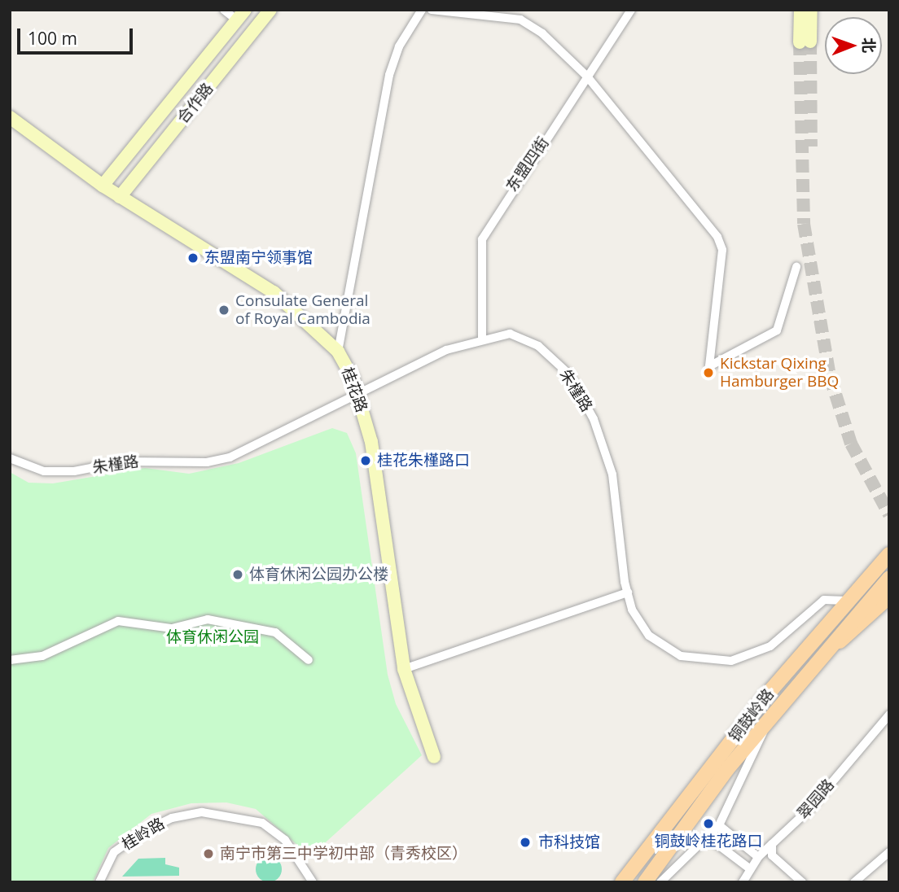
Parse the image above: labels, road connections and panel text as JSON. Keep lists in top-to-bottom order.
{
  "streets": {
    "main road": ["铜鼓岭路"],
    "street": [
      "合作路",
      "东盟四街",
      "桂花路",
      "朱槿路",
      "翠园路",
      "桂岭路"
    ]
  },
  "crossings": [
    ["合作路", "桂花路"],
    ["东盟四街", "朱槿路"],
    ["桂花路", "朱槿路"],
    ["朱槿路", "铜鼓岭路"]
  ],
  "parks": ["体育休闲公园"],
  "places": [
    "东盟南宁领事馆",
    "Consulate General of Royal Cambodia",
    "Kickstar Qixing Hamburger BBQ",
    "桂花朱槿路口",
    "体育休闲公园办公楼",
    "铜鼓岭桂花路口",
    "市科技馆",
    "南宁市第三中学初中部（青秀校区）"
  ],
  "scale_bar": "100 m",
  "north": "right"
}
